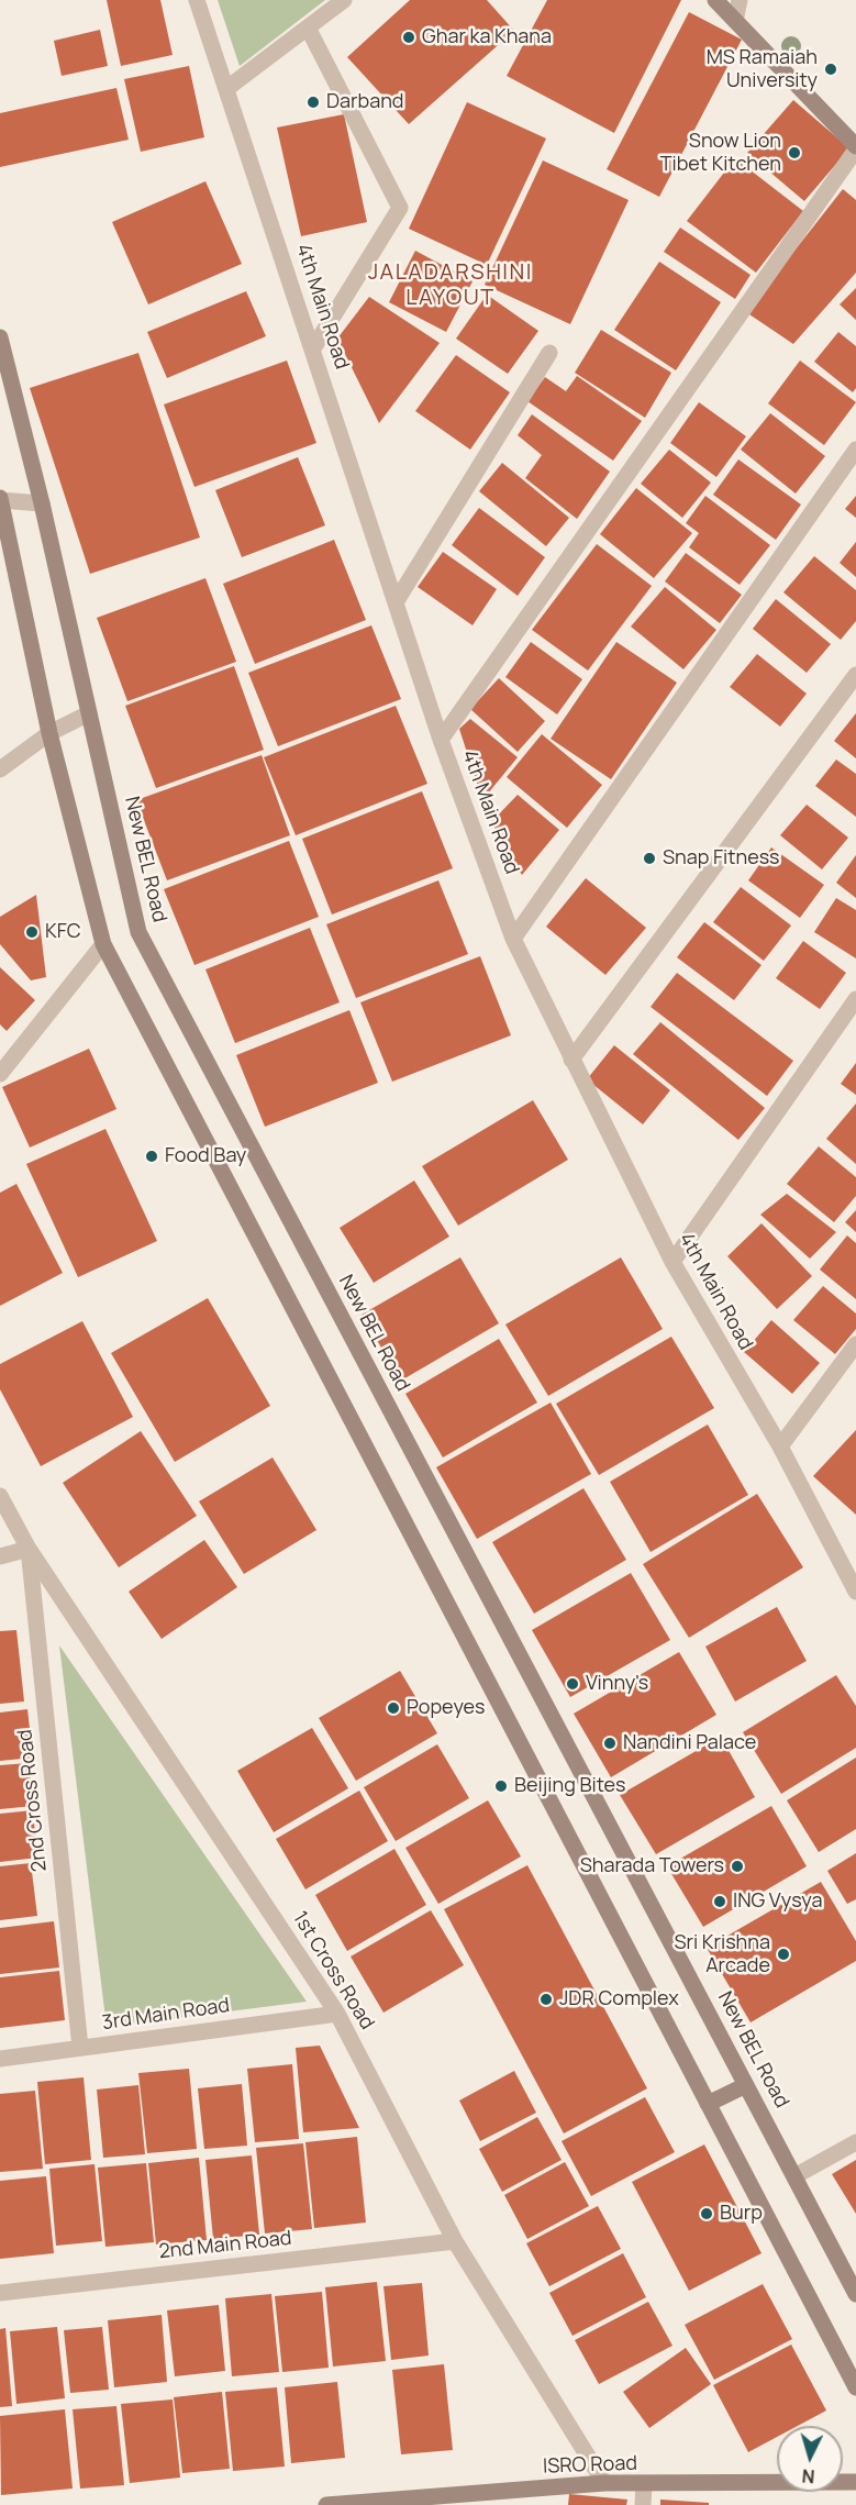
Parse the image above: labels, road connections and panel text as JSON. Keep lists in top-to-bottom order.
{
  "streets": {
    "main road": ["New BEL Road", "ISRO Road"],
    "street": [
      "4th Main Road",
      "2nd Cross Road",
      "1st Cross Road",
      "3rd Main Road",
      "2nd Main Road"
    ]
  },
  "crossings": [
    ["2nd Cross Road", "1st Cross Road"],
    ["2nd Cross Road", "3rd Main Road"],
    ["1st Cross Road", "3rd Main Road"],
    ["1st Cross Road", "2nd Main Road"],
    ["1st Cross Road", "ISRO Road"]
  ],
  "districts": ["JALADARSHINI LAYOUT"],
  "places": [
    "Ghar ka Khana",
    "MS Ramaiah University",
    "Darband",
    "Snow Lion Tibet Kitchen",
    "Snap Fitness",
    "KFC",
    "Food Bay",
    "Vinny's",
    "Popeyes",
    "Nandini Palace",
    "Beijing Bites",
    "Sharada Towers",
    "ING Vysya",
    "Sri Krishna Arcade",
    "JDR Complex",
    "Burp"
  ],
  "north": "bottom"
}
